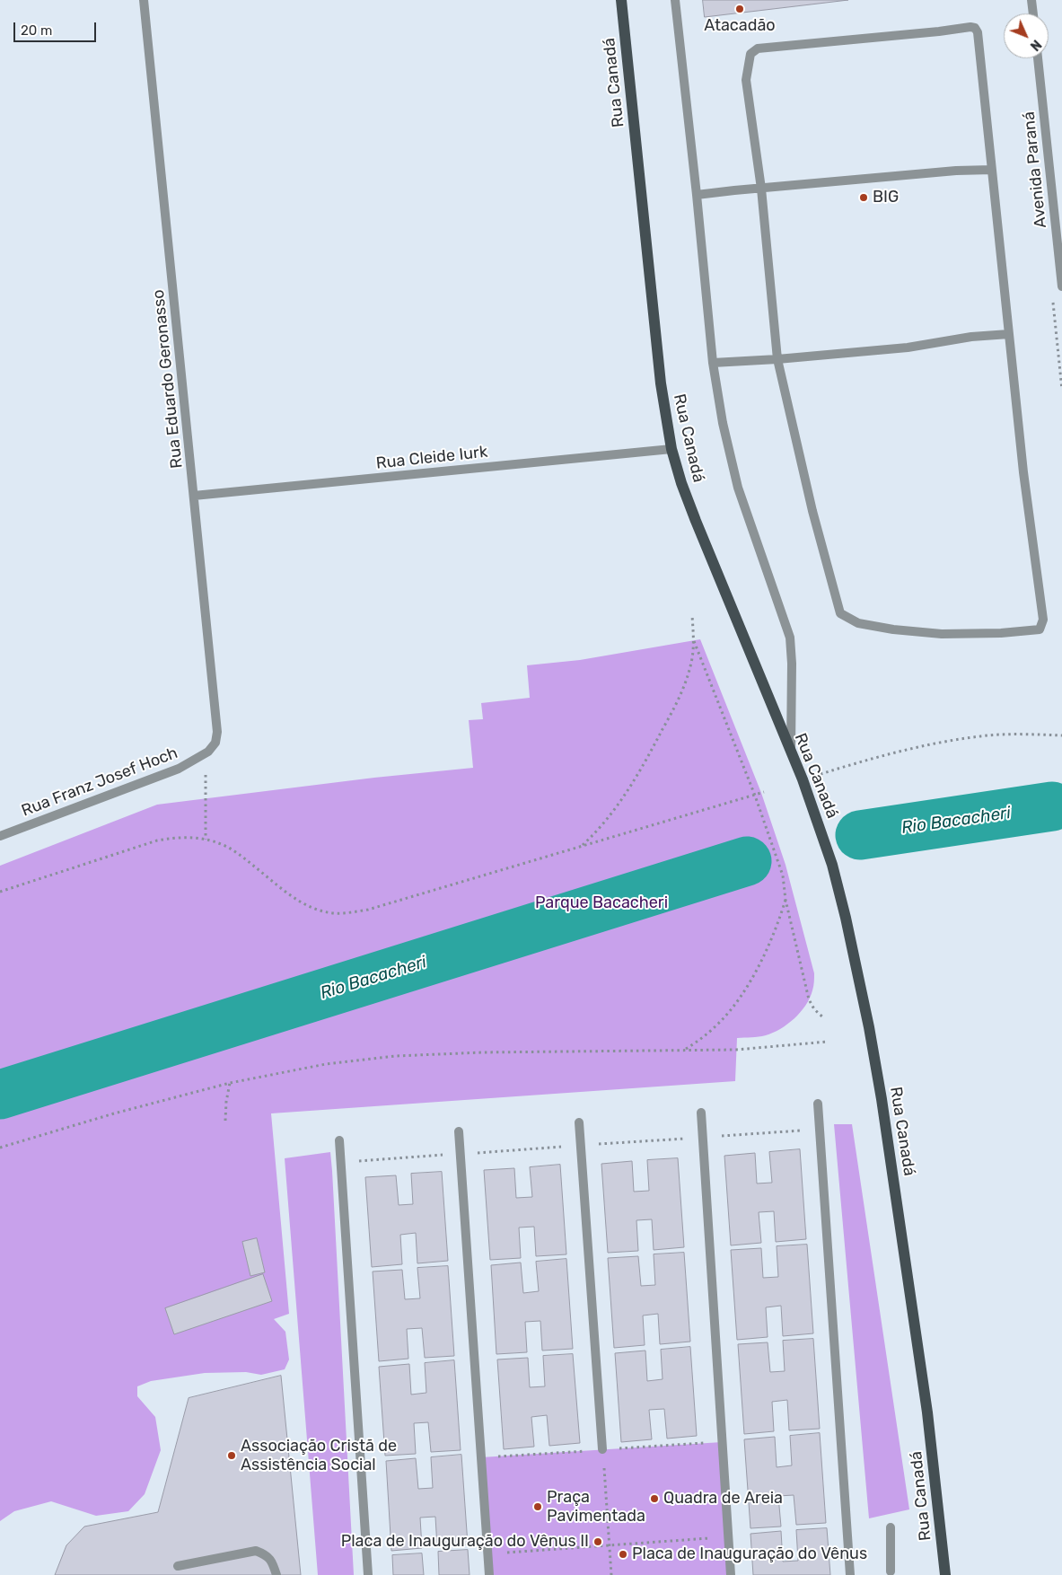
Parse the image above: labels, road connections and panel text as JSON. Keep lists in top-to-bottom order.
{
  "streets": {
    "main road": ["Rua Canadá"],
    "street": [
      "Avenida Paraná",
      "Rua Eduardo Geronasso",
      "Rua Cleide Iurk",
      "Rua Franz Josef Hoch"
    ]
  },
  "crossings": [
    ["Rua Canadá", "Rua Cleide Iurk"],
    ["Rua Eduardo Geronasso", "Rua Cleide Iurk"],
    ["Rua Eduardo Geronasso", "Rua Franz Josef Hoch"]
  ],
  "water": ["Rio Bacacheri"],
  "parks": ["Parque Bacacheri"],
  "places": [
    "Atacadão",
    "BIG",
    "Associação Cristã de Assistência Social",
    "Quadra de Areia",
    "Praça Pavimentada",
    "Placa de Inauguração do Vênus II",
    "Placa de Inauguração do Vênus"
  ],
  "scale_bar": "20 m",
  "north": "bottom right"
}
